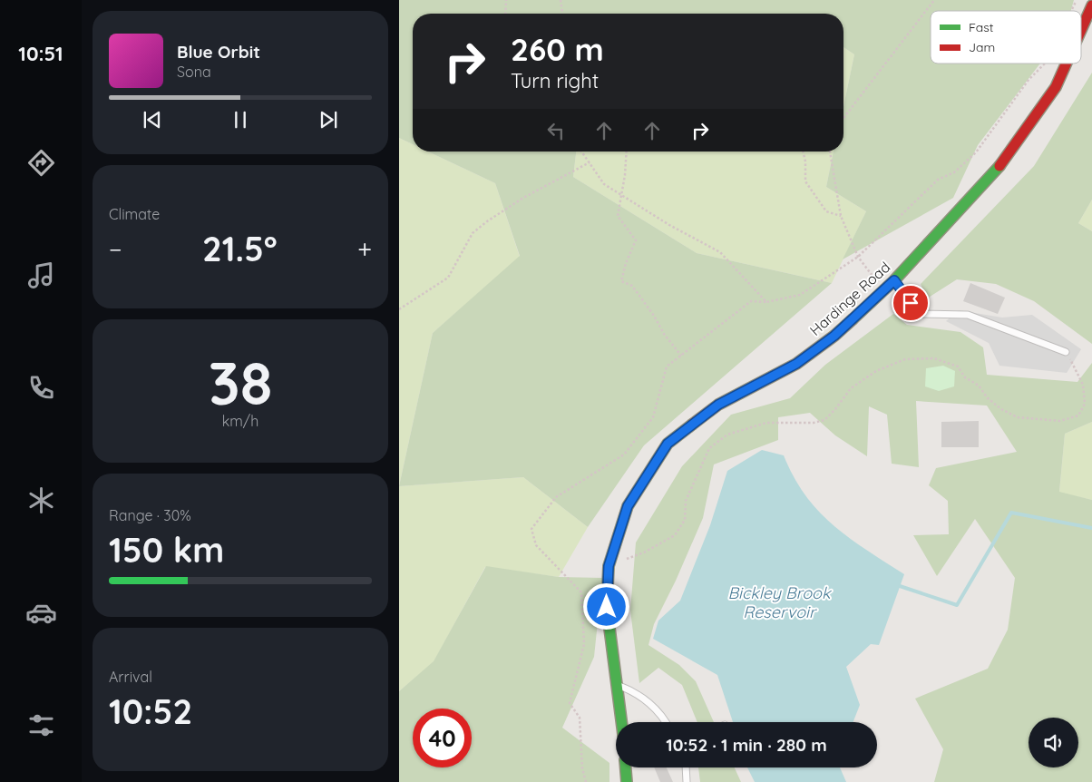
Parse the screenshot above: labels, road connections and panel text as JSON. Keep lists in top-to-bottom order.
{
  "streets": {
    "street": ["Hardinge Road"]
  },
  "water": ["Bickley Brook Reservoir"],
  "legend": ["Fast", "Jam"],
  "page": {
    "tabs": "10:51",
    "turn": ["260 m", "Turn right"],
    "song": ["Blue Orbit", "Sona"],
    "tile": [
      "Climate",
      ["38", "km/h"],
      ["Range · 30%", "150 km"],
      ["Arrival", "10:52"]
    ],
    "heat": ["−", "21.5°", "+"],
    "limit": "40",
    "trip": "10:52 · 1 min · 280 m"
  }
}
